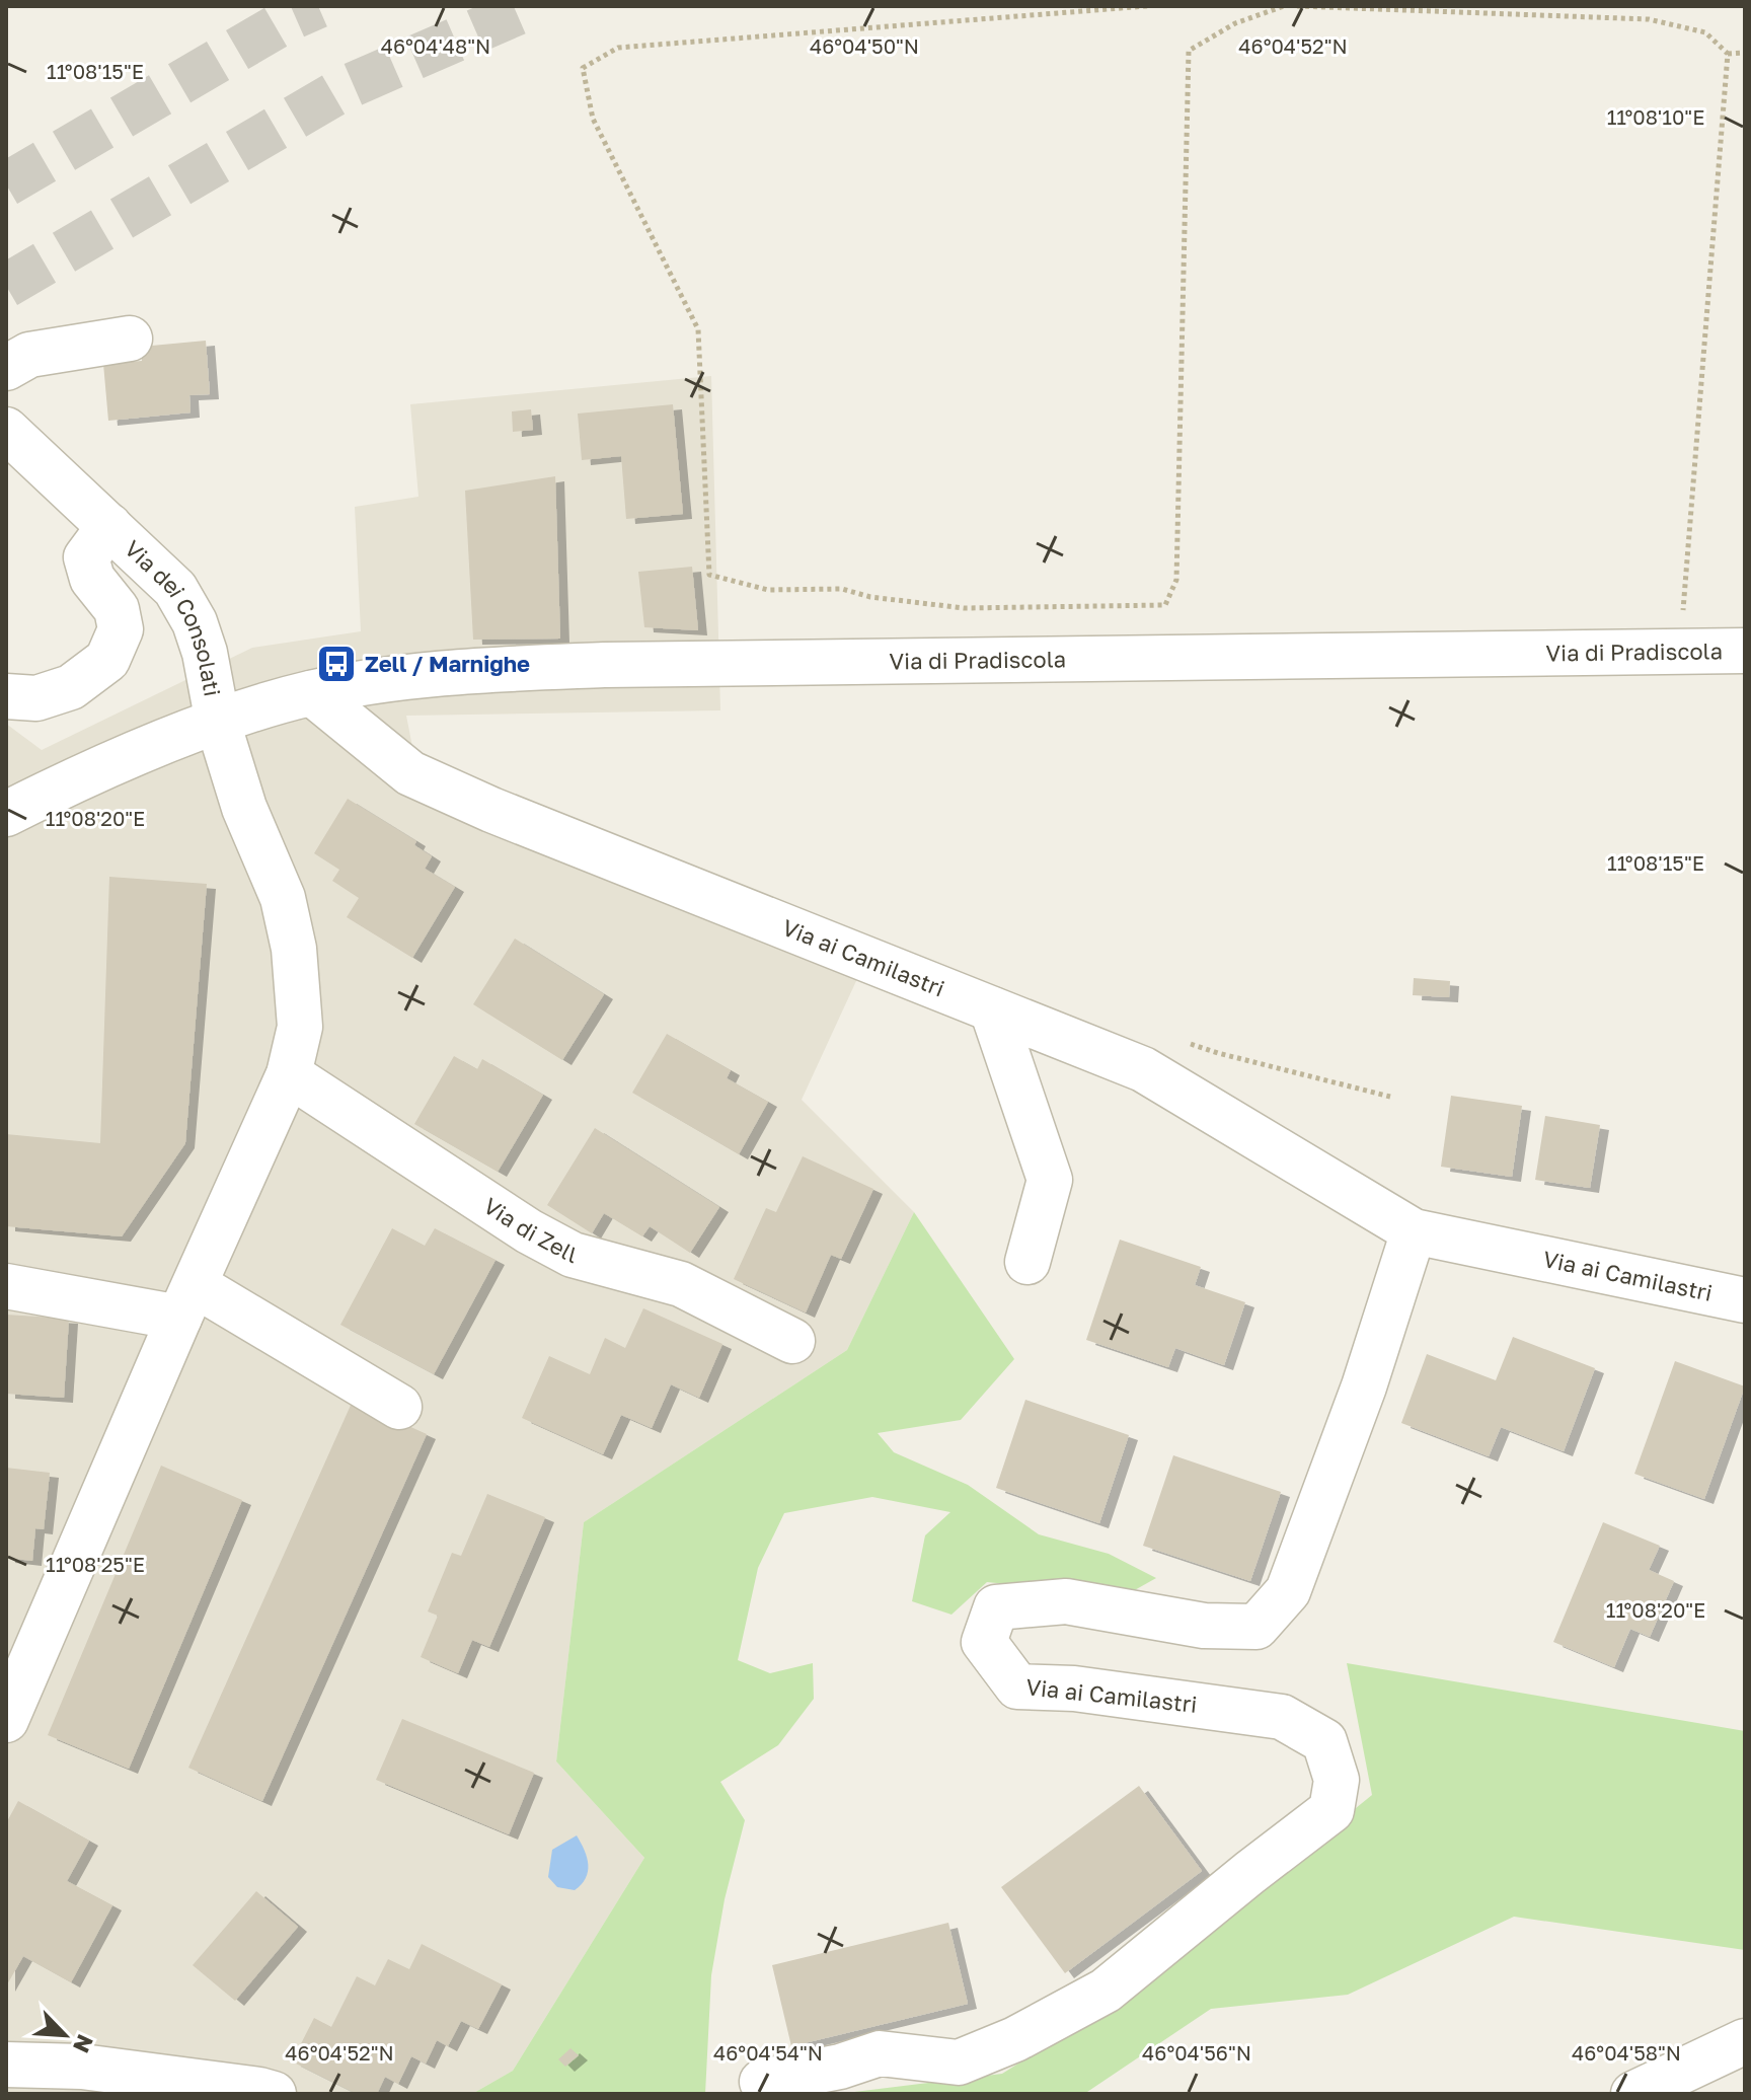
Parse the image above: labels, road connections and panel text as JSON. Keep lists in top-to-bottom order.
{
  "streets": {
    "street": [
      "Via dei Consolati",
      "Via di Pradiscola",
      "Via ai Camilastri",
      "Via di Zell"
    ]
  },
  "crossings": [
    ["Via dei Consolati", "Via di Pradiscola"],
    ["Via di Pradiscola", "Via ai Camilastri"]
  ],
  "places": {
    "bus stop": ["Zell / Marnighe"]
  },
  "north": "bottom right",
  "coordinates": [
    "46°04'48\"N",
    "46°04'50\"N",
    "46°04'52\"N",
    "11°08'15\"E",
    "11°08'10\"E",
    "11°08'20\"E",
    "11°08'25\"E",
    "46°04'56\"N",
    "46°04'58\"N",
    "46°04'54\"N"
  ]
}
